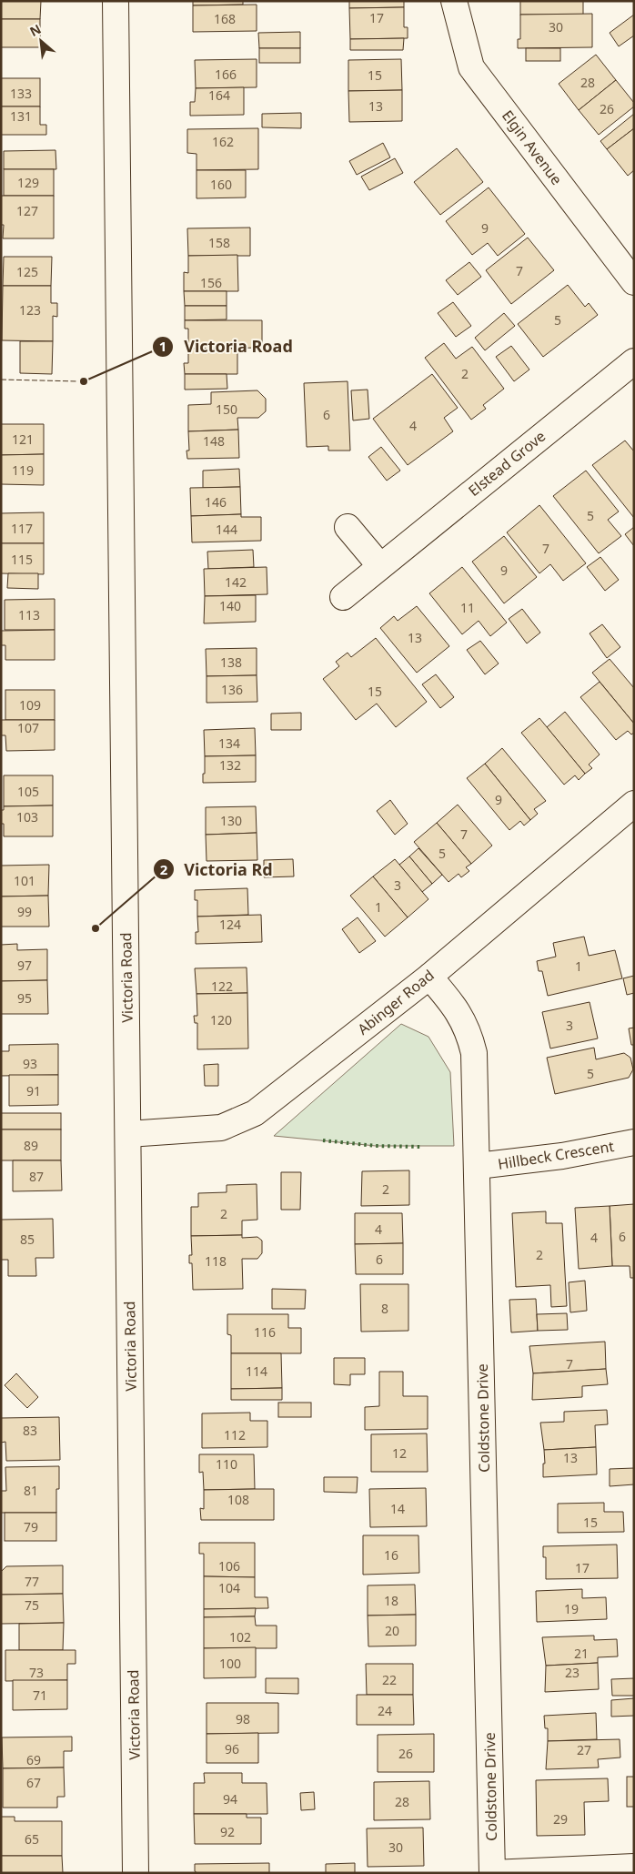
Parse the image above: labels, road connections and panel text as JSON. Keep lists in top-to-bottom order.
{
  "streets": {
    "street": [
      "Elgin Avenue",
      "Elstead Grove",
      "Victoria Road",
      "Abinger Road",
      "Hillbeck Crescent",
      "Coldstone Drive"
    ]
  },
  "crossings": [
    ["Victoria Road", "Abinger Road"],
    ["Abinger Road", "Coldstone Drive"],
    ["Hillbeck Crescent", "Coldstone Drive"]
  ],
  "places": ["Victoria Road", "Victoria Rd"],
  "house_numbers": [
    "17",
    "168",
    "30",
    "166",
    "15",
    "28",
    "133",
    "164",
    "13",
    "26",
    "131",
    "162",
    "129",
    "160",
    "127",
    "9",
    "158",
    "7",
    "125",
    "156",
    "123",
    "5",
    "2",
    "150",
    "6",
    "4",
    "121",
    "148",
    "119",
    "146",
    "5",
    "117",
    "144",
    "7",
    "115",
    "9",
    "142",
    "140",
    "11",
    "113",
    "13",
    "138",
    "136",
    "15",
    "109",
    "107",
    "134",
    "132",
    "105",
    "9",
    "103",
    "130",
    "7",
    "5",
    "101",
    "3",
    "1",
    "99",
    "124",
    "97",
    "1",
    "122",
    "95",
    "120",
    "3",
    "93",
    "5",
    "91",
    "89",
    "87",
    "2",
    "2",
    "4",
    "6",
    "4",
    "85",
    "2",
    "6",
    "118",
    "8",
    "116",
    "7",
    "114",
    "83",
    "112",
    "12",
    "13",
    "110",
    "81",
    "108",
    "14",
    "15",
    "79",
    "16",
    "106",
    "17",
    "77",
    "104",
    "18",
    "75",
    "19",
    "20",
    "102",
    "21",
    "100",
    "73",
    "23",
    "22",
    "71",
    "24",
    "98",
    "96",
    "27",
    "26",
    "69",
    "67",
    "94",
    "28",
    "29",
    "92",
    "65",
    "30"
  ],
  "north": "top left"
}
